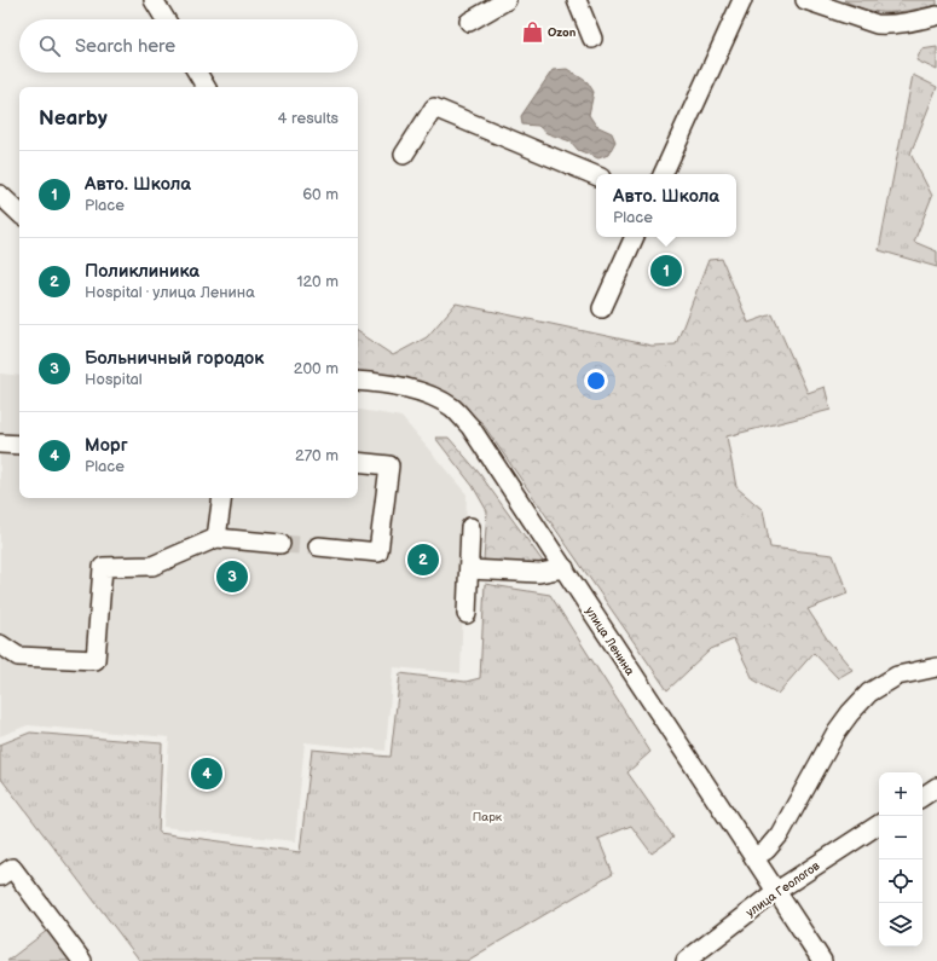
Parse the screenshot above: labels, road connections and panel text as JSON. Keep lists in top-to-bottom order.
{
  "streets": {
    "street": ["улица Ленина", "улица Геологов"]
  },
  "crossings": [
    ["улица Ленина", "улица Геологов"]
  ],
  "parks": ["Парк"],
  "places": {
    "shop": ["Ozon"]
  },
  "page": {
    "search": "Search here",
    "heading": ["Nearby", "4 results"],
    "list": [
      {
        "mark": "1",
        "name": "Авто. Школа",
        "note": "Place",
        "value": "60 m"
      },
      {
        "mark": "2",
        "name": "Поликлиника",
        "note": "Hospital · улица Ленина",
        "value": "120 m"
      },
      {
        "mark": "3",
        "name": "Больничный городок",
        "note": "Hospital",
        "value": "200 m"
      },
      {
        "mark": "4",
        "name": "Морг",
        "note": "Place",
        "value": "270 m"
      }
    ],
    "popup": ["Авто. Школа", "Place"],
    "pins": [
      "1",
      "2",
      "3",
      "4"
    ],
    "map_buttons": ["+", "−"]
  }
}
